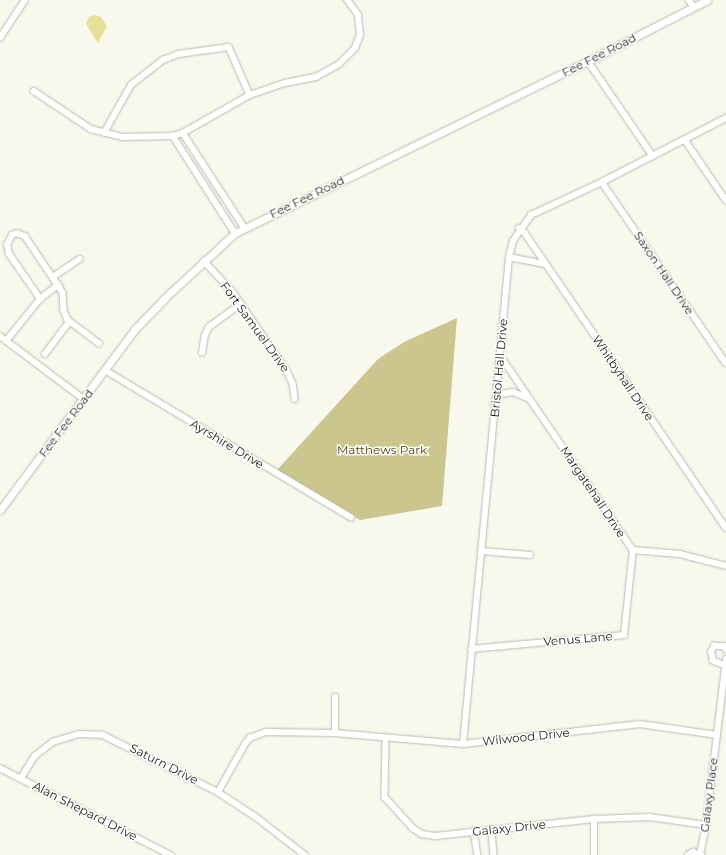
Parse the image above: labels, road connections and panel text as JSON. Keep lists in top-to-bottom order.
{
  "streets": {
    "street": [
      "Fee Fee Road",
      "Saxon Hall Drive",
      "Fort Samuel Drive",
      "Bristol Hall Drive",
      "Whitbyhall Drive",
      "Ayrshire Drive",
      "Margatehall Drive",
      "Venus Lane",
      "Wilwood Drive",
      "Saturn Drive",
      "Galaxy Place",
      "Alan Shepard Drive",
      "Galaxy Drive"
    ]
  },
  "crossings": [
    ["Fee Fee Road", "Fort Samuel Drive"],
    ["Fee Fee Road", "Ayrshire Drive"],
    ["Saxon Hall Drive", "Bristol Hall Drive"],
    ["Bristol Hall Drive", "Whitbyhall Drive"],
    ["Bristol Hall Drive", "Margatehall Drive"],
    ["Bristol Hall Drive", "Venus Lane"],
    ["Bristol Hall Drive", "Wilwood Drive"],
    ["Margatehall Drive", "Venus Lane"],
    ["Wilwood Drive", "Saturn Drive"],
    ["Wilwood Drive", "Galaxy Place"],
    ["Wilwood Drive", "Galaxy Drive"],
    ["Saturn Drive", "Alan Shepard Drive"],
    ["Galaxy Place", "Galaxy Drive"]
  ],
  "parks": ["Matthews Park"]
}
